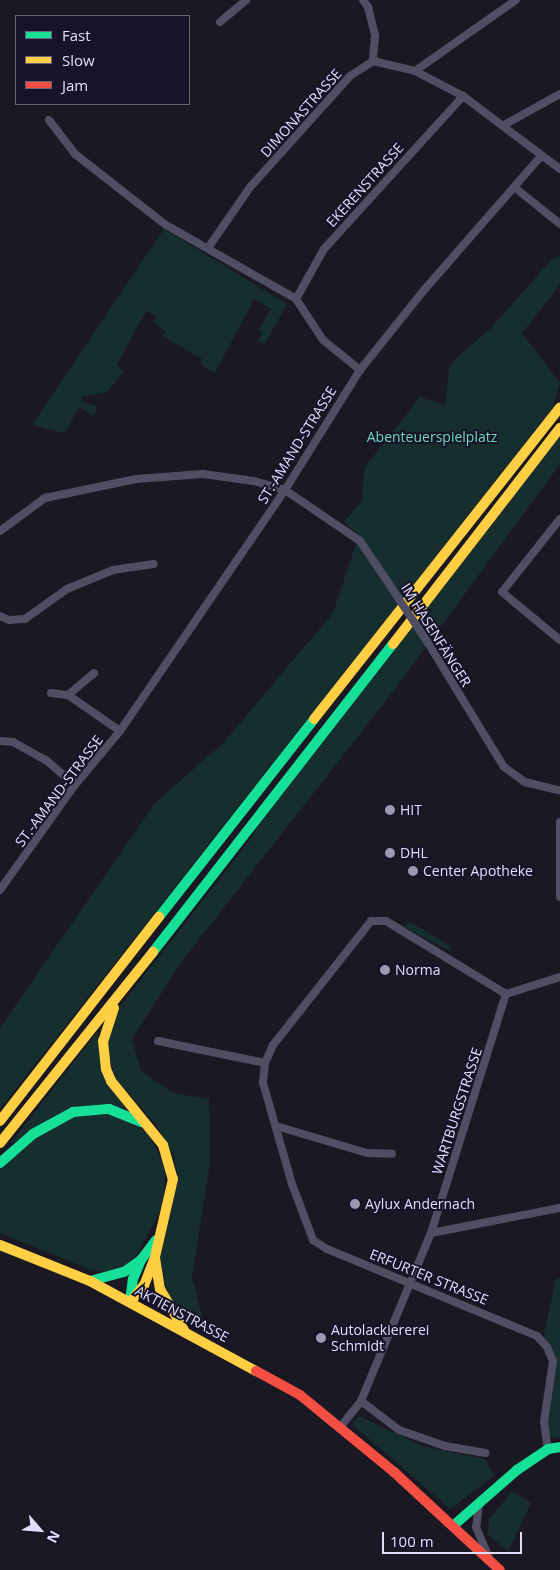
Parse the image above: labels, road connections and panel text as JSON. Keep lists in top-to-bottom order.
{
  "streets": {
    "main road": ["AKTIENSTRASSE"],
    "street": [
      "DIMONASTRASSE",
      "EKERENSTRASSE",
      "ST.-AMAND-STRASSE",
      "IM HASENFÄNGER",
      "WARTBURGSTRASSE",
      "ERFURTER STRASSE"
    ]
  },
  "crossings": [
    ["ST.-AMAND-STRASSE", "IM HASENFÄNGER"],
    ["WARTBURGSTRASSE", "ERFURTER STRASSE"]
  ],
  "parks": ["Abenteuerspielplatz"],
  "places": [
    "HIT",
    "DHL",
    "Center Apotheke",
    "Norma",
    "Aylux Andernach",
    "Autolackiererei Schmidt"
  ],
  "legend": ["Fast", "Slow", "Jam"],
  "scale_bar": "100 m",
  "north": "bottom right"
}
